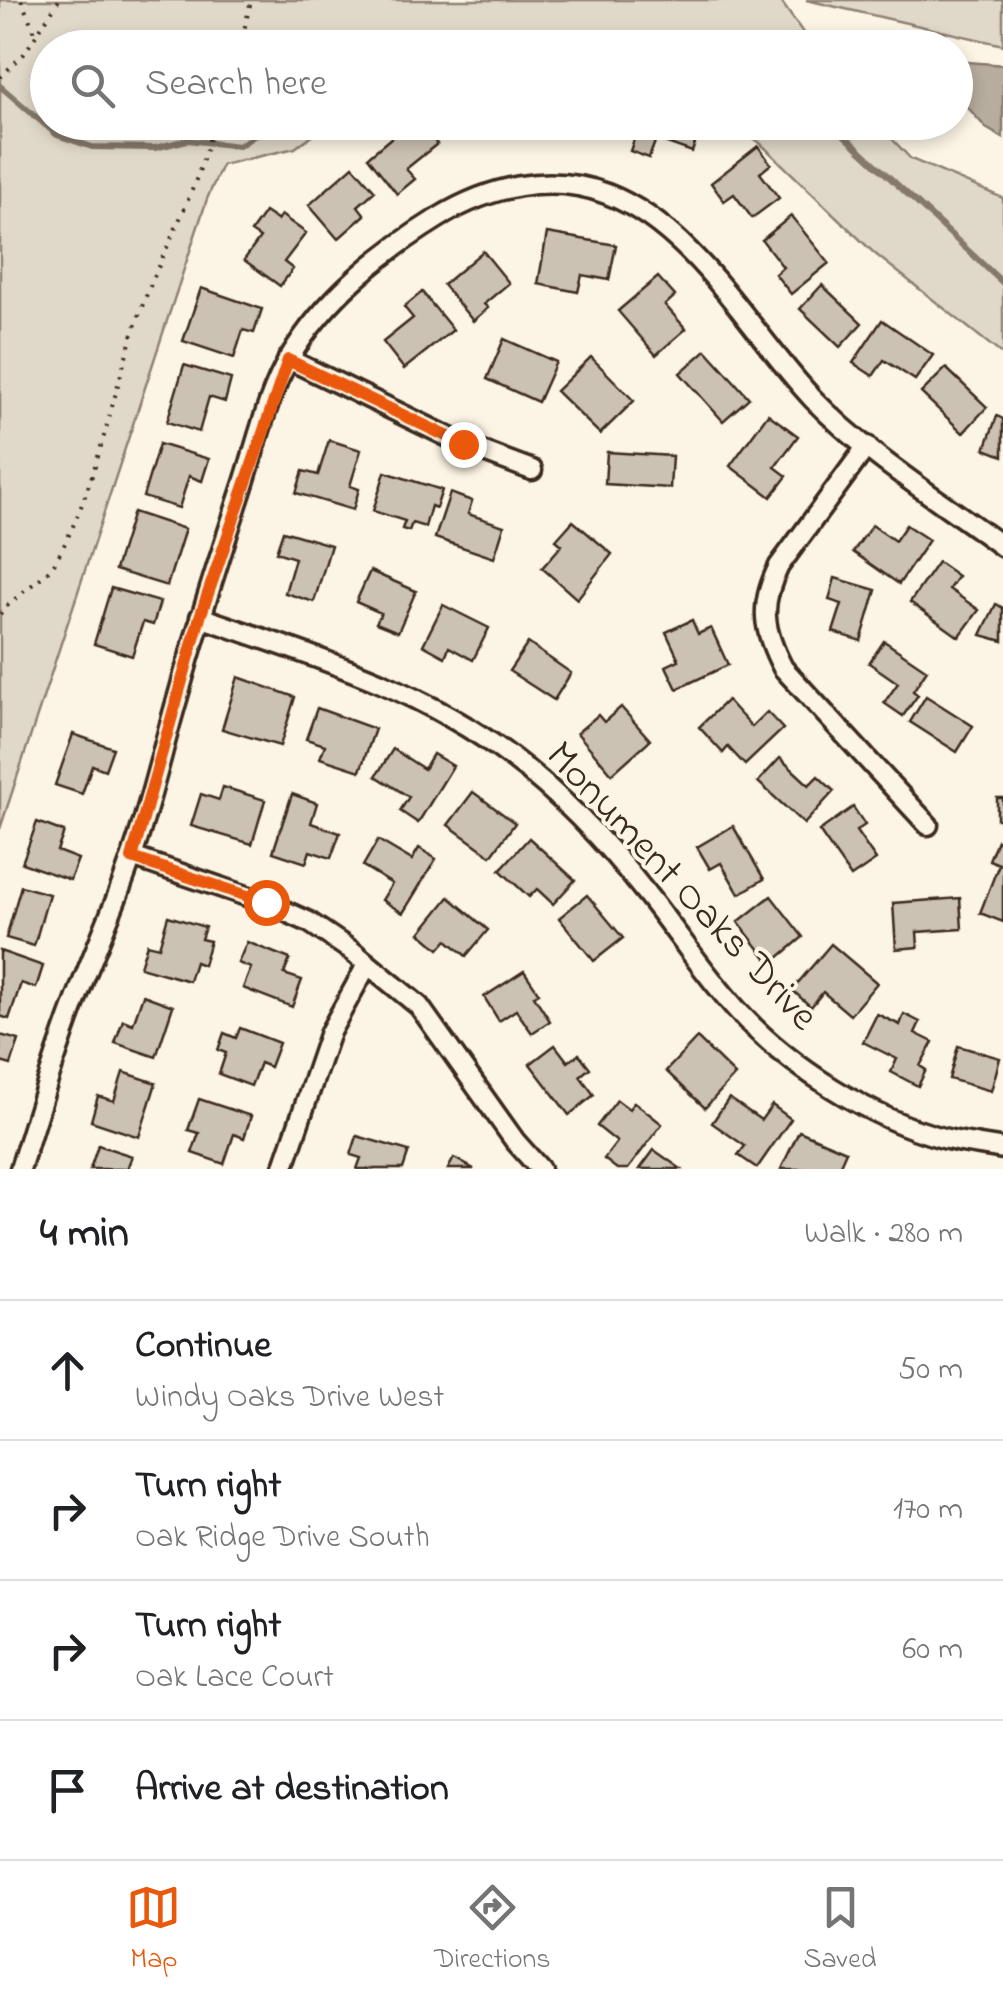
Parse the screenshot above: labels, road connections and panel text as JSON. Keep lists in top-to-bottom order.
{
  "streets": {
    "street": ["Monument Oaks Drive"]
  },
  "page": {
    "search": "Search here",
    "heading": ["4 min", "Walk · 280 m"],
    "list": [
      ["Continue", "Windy Oaks Drive West", "50 m"],
      ["Turn right", "Oak Ridge Drive South", "170 m"],
      ["Turn right", "Oak Lace Court", "60 m"],
      "Arrive at destination"
    ],
    "nav": ["Map", "Directions", "Saved"]
  }
}
